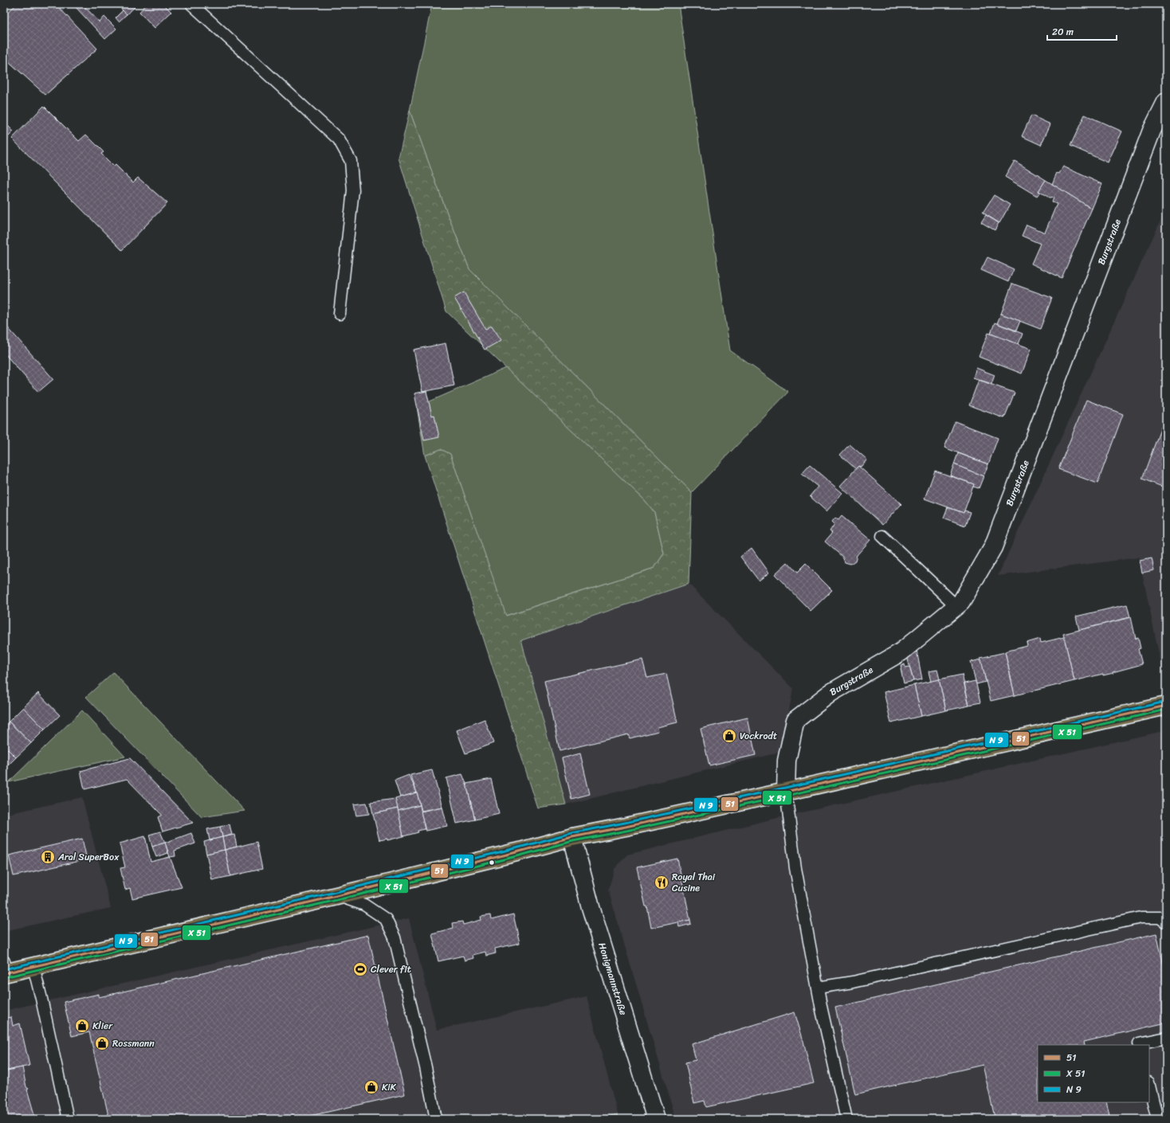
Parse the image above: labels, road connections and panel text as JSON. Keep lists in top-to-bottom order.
{
  "streets": {
    "street": ["Burgstraße", "Honigmannstraße"]
  },
  "places": {
    "shop": [
      "Vockrodt",
      "Klier",
      "Rossmann",
      "KiK"
    ],
    "building": ["Aral SuperBox"],
    "restaurant": ["Royal Thai Cusine"],
    "sports": ["Clever fit"]
  },
  "lines": ["transit line 51"],
  "legend": ["51", "X 51", "N 9"],
  "scale_bar": "20 m"
}
